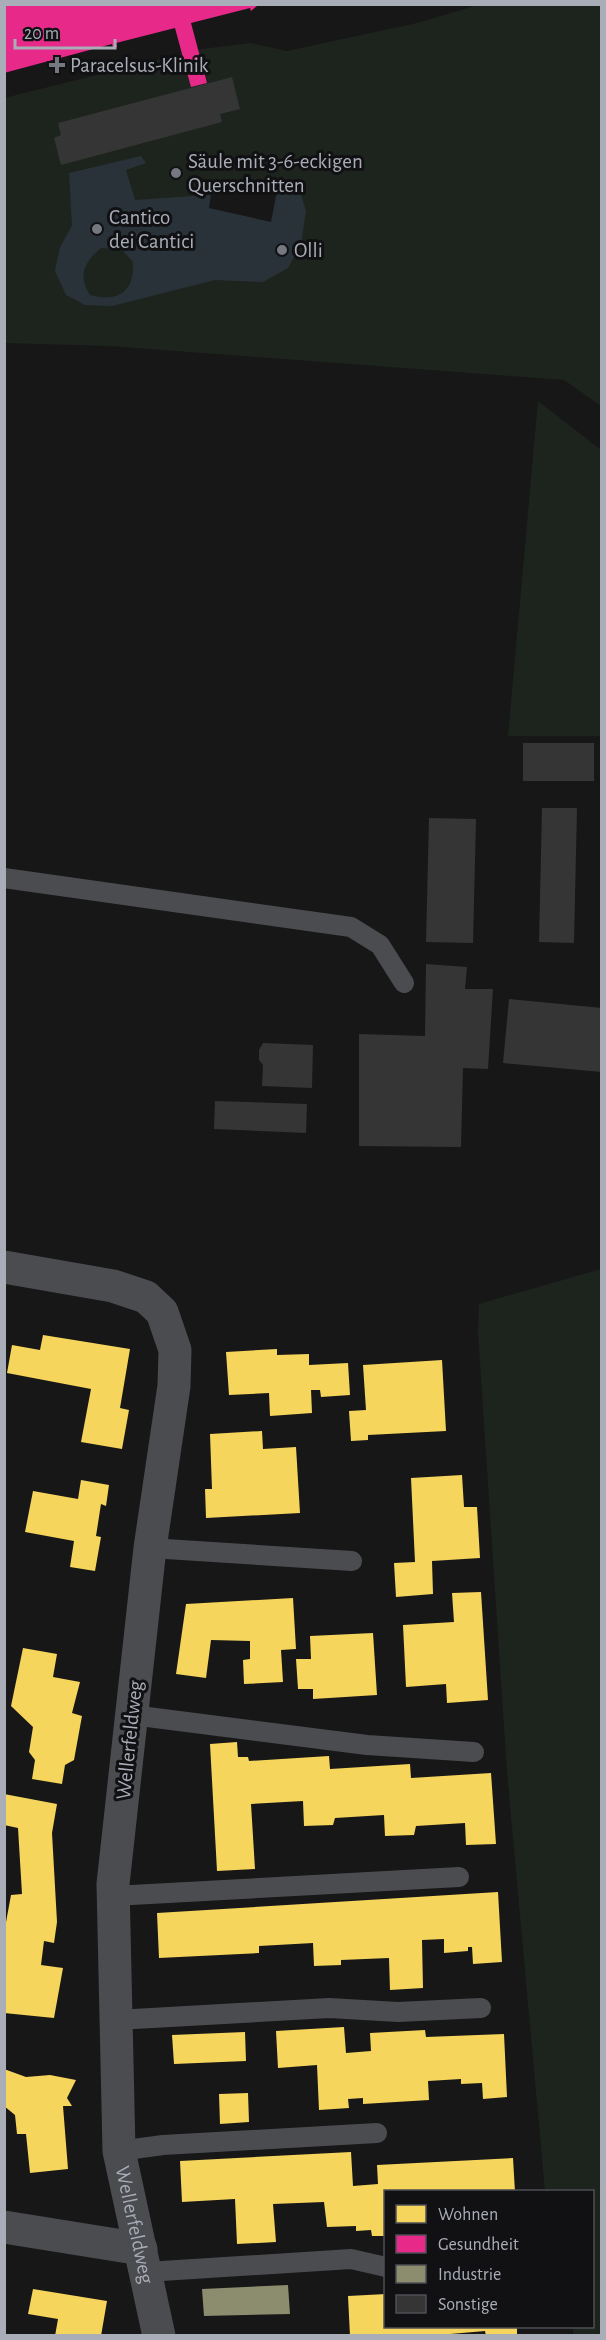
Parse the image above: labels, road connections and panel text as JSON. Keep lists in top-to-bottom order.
{
  "streets": {
    "street": ["Wellerfeldweg"]
  },
  "places": {
    "health": ["Paracelsus-Klinik"],
    "other": ["Säule mit 3-6-eckigen Querschnitten", "Cantico dei Cantici", "Olli"]
  },
  "legend": [
    "Wohnen",
    "Gesundheit",
    "Industrie",
    "Sonstige"
  ],
  "scale_bar": "20 m"
}
